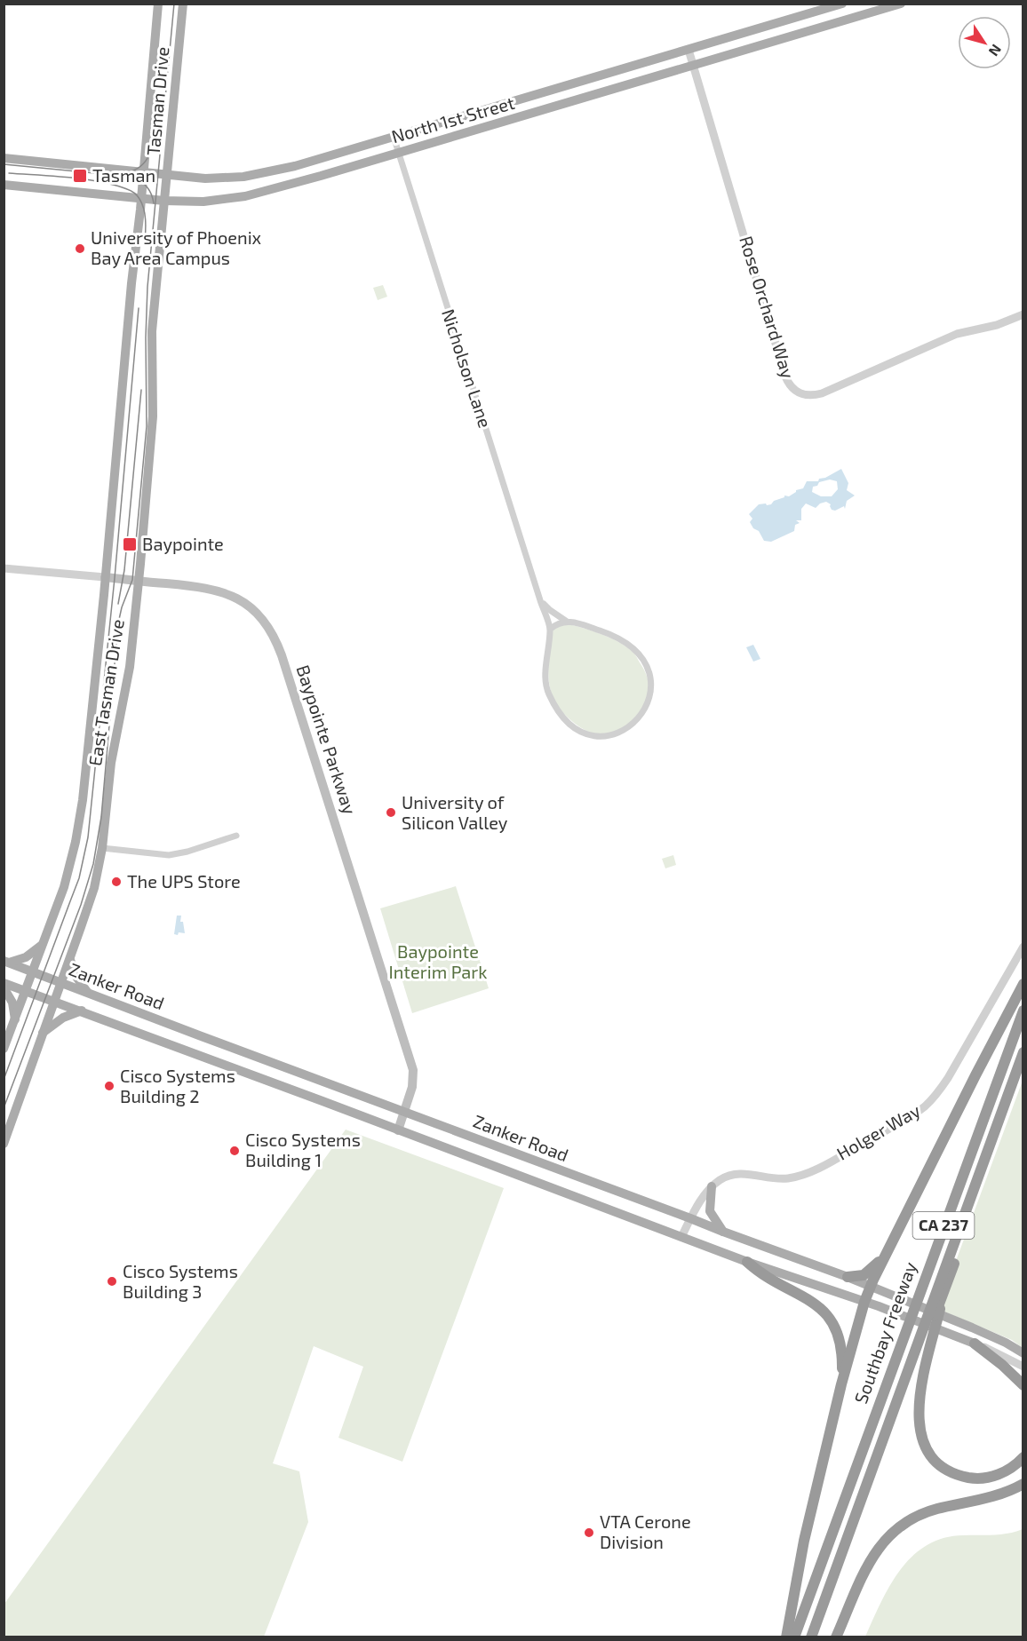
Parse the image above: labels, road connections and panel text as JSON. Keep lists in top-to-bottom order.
{
  "streets": {
    "highway": ["CA 237", "Southbay Freeway"],
    "main road": [
      "Tasman Drive",
      "North 1st Street",
      "East Tasman Drive",
      "Baypointe Parkway",
      "Zanker Road"
    ],
    "street": ["Rose Orchard Way", "Nicholson Lane", "Holger Way"]
  },
  "crossings": [
    ["Tasman Drive", "North 1st Street"],
    ["Tasman Drive", "East Tasman Drive"],
    ["North 1st Street", "Rose Orchard Way"],
    ["North 1st Street", "Nicholson Lane"],
    ["North 1st Street", "East Tasman Drive"],
    ["East Tasman Drive", "Baypointe Parkway"],
    ["East Tasman Drive", "Zanker Road"],
    ["Baypointe Parkway", "Zanker Road"],
    ["Zanker Road", "Holger Way"]
  ],
  "parks": ["Baypointe Interim Park"],
  "places": {
    "transit": ["Tasman", "Baypointe"],
    "other": [
      "University of Phoenix Bay Area Campus",
      "University of Silicon Valley",
      "The UPS Store",
      "Cisco Systems Building 2",
      "Cisco Systems Building 1",
      "Cisco Systems Building 3",
      "VTA Cerone Division"
    ]
  },
  "north": "bottom right"
}
